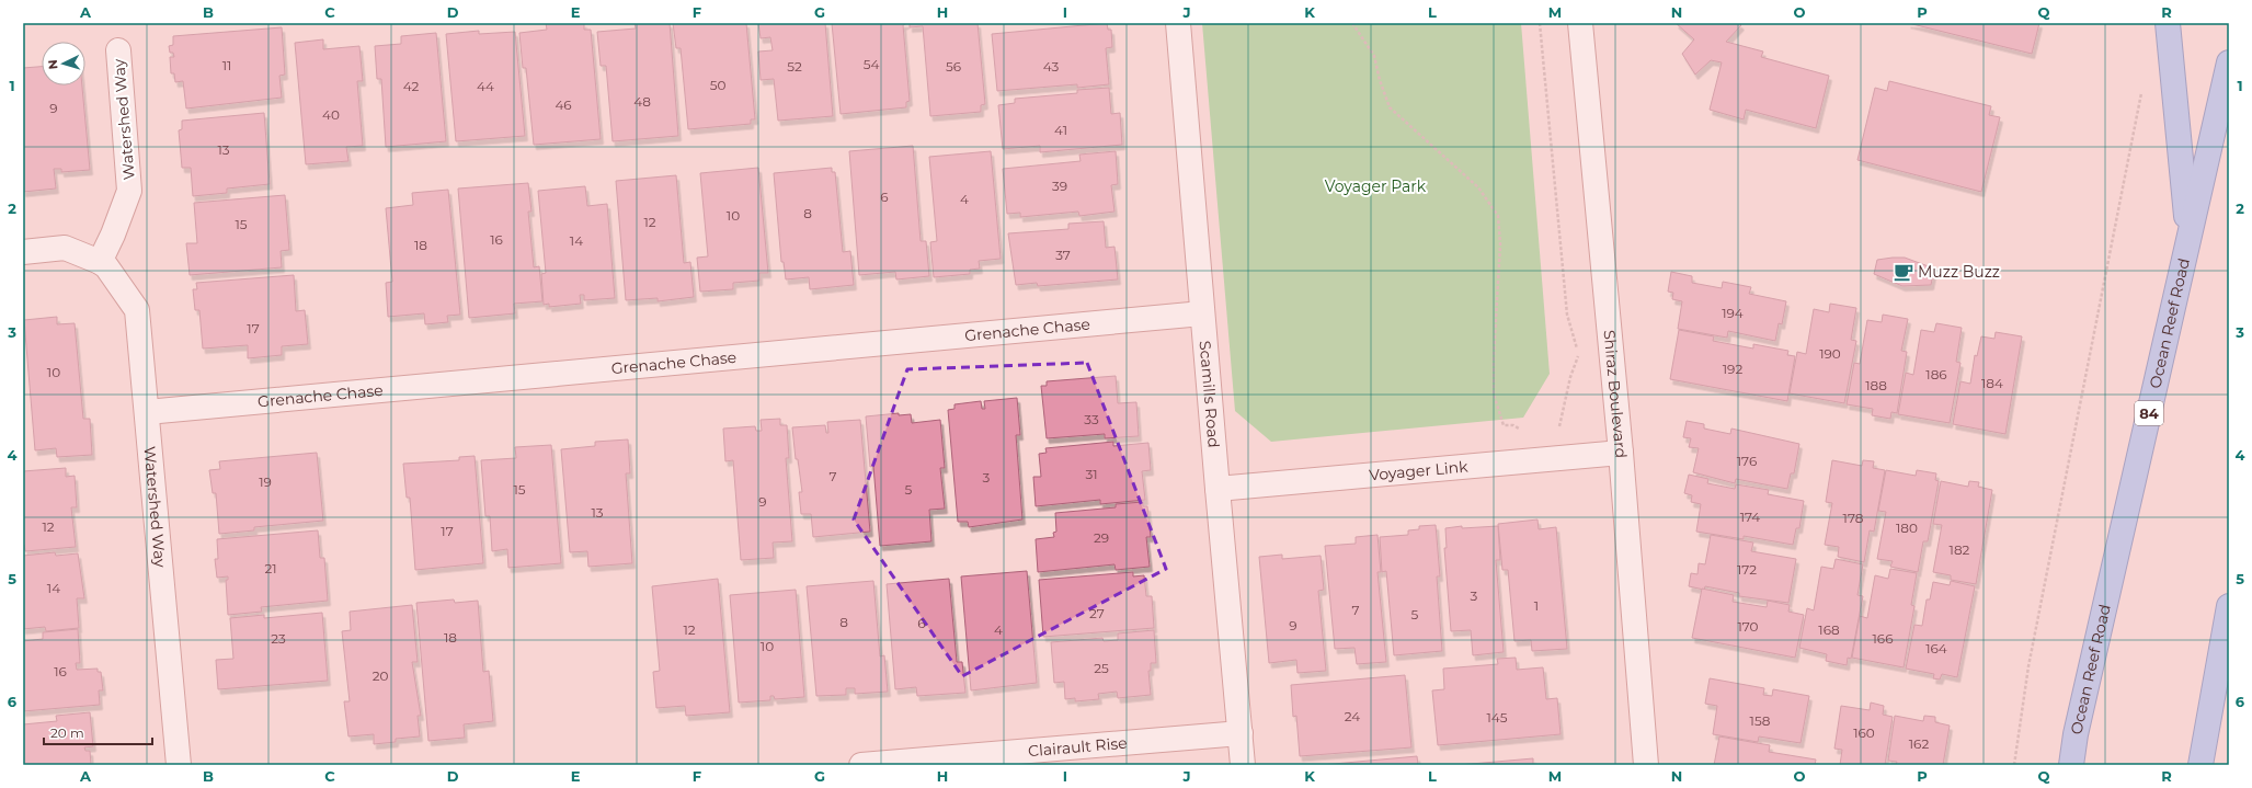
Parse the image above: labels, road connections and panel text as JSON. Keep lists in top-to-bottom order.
{
  "streets": {
    "main road": ["Ocean Reef Road", "84"],
    "street": [
      "Watershed Way",
      "Grenache Chase",
      "Shiraz Boulevard",
      "Scamills Road",
      "Voyager Link",
      "Clairault Rise"
    ]
  },
  "crossings": [
    ["Watershed Way", "Grenache Chase"],
    ["Grenache Chase", "Scamills Road"],
    ["Shiraz Boulevard", "Voyager Link"],
    ["Scamills Road", "Voyager Link"],
    ["Scamills Road", "Clairault Rise"]
  ],
  "parks": ["Voyager Park"],
  "places": {
    "cafe": ["Muzz Buzz"]
  },
  "house_numbers": [
    "54",
    "11",
    "52",
    "56",
    "43",
    "50",
    "42",
    "44",
    "48",
    "46",
    "9",
    "40",
    "41",
    "13",
    "39",
    "6",
    "4",
    "8",
    "10",
    "12",
    "15",
    "16",
    "14",
    "18",
    "37",
    "194",
    "17",
    "190",
    "192",
    "10",
    "186",
    "184",
    "188",
    "33",
    "176",
    "31",
    "7",
    "3",
    "19",
    "15",
    "5",
    "9",
    "13",
    "174",
    "178",
    "12",
    "180",
    "17",
    "29",
    "182",
    "21",
    "172",
    "14",
    "3",
    "1",
    "7",
    "27",
    "5",
    "8",
    "6",
    "9",
    "170",
    "12",
    "4",
    "168",
    "18",
    "23",
    "166",
    "10",
    "164",
    "25",
    "16",
    "20",
    "24",
    "145",
    "158",
    "160",
    "162"
  ],
  "scale_bar": "20 m",
  "north": "left",
  "grid": {
    "columns": [
      "A",
      "B",
      "C",
      "D",
      "E",
      "F",
      "G",
      "H",
      "I",
      "J",
      "K",
      "L",
      "M",
      "N",
      "O",
      "P",
      "Q",
      "R"
    ],
    "rows": [
      "1",
      "2",
      "3",
      "4",
      "5",
      "6"
    ]
  }
}
